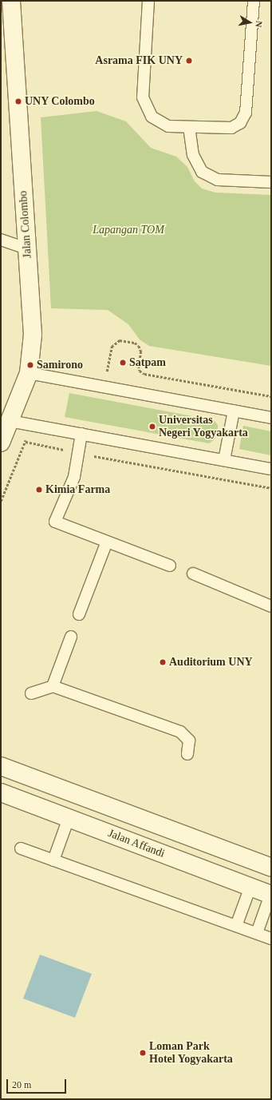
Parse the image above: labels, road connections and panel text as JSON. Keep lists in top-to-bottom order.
{
  "streets": {
    "main road": ["Jalan Colombo", "Jalan Affandi"]
  },
  "parks": ["Lapangan TOM"],
  "places": [
    "Asrama FIK UNY",
    "UNY Colombo",
    "Satpam",
    "Samirono",
    "Universitas Negeri Yogyakarta",
    "Kimia Farma",
    "Auditorium UNY",
    "Loman Park Hotel Yogyakarta"
  ],
  "scale_bar": "20 m",
  "north": "right"
}
